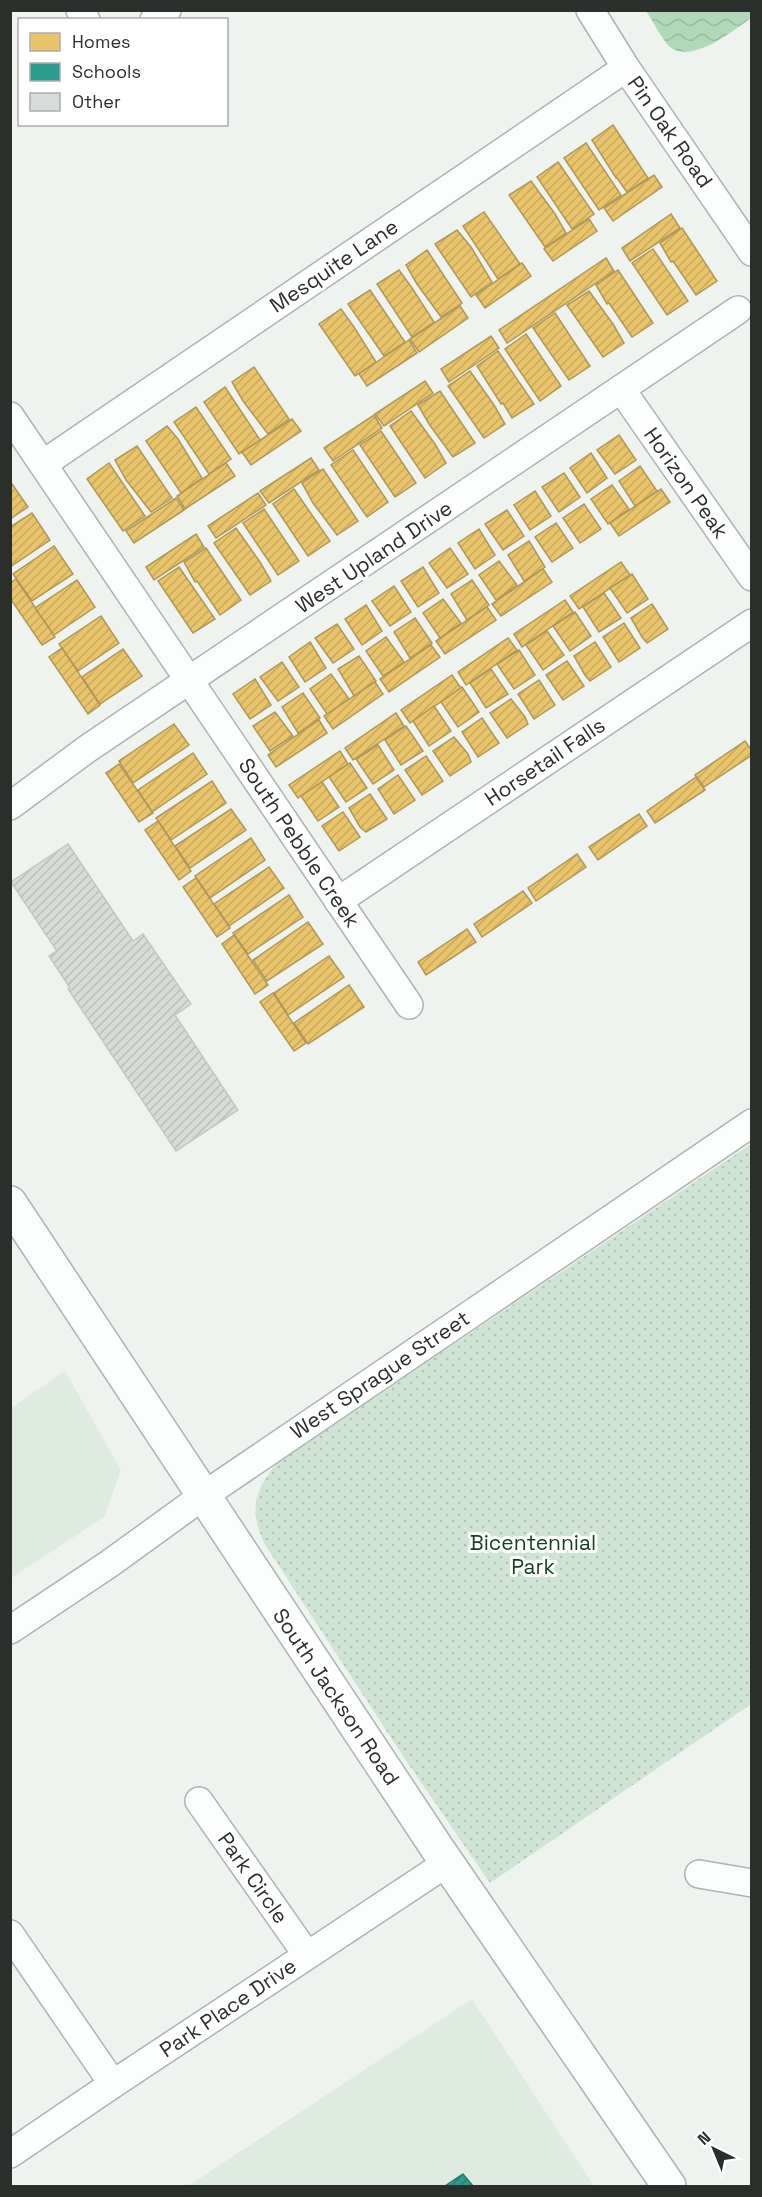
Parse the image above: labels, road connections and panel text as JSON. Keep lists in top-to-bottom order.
{
  "streets": {
    "main road": ["South Jackson Road"],
    "street": [
      "Pin Oak Road",
      "Mesquite Lane",
      "Horizon Peak",
      "West Upland Drive",
      "Horsetail Falls",
      "South Pebble Creek",
      "West Sprague Street",
      "Park Circle",
      "Park Place Drive"
    ]
  },
  "crossings": [
    ["Pin Oak Road", "Mesquite Lane"],
    ["Mesquite Lane", "South Pebble Creek"],
    ["Horizon Peak", "West Upland Drive"],
    ["West Upland Drive", "South Pebble Creek"],
    ["Horsetail Falls", "South Pebble Creek"],
    ["West Sprague Street", "South Jackson Road"],
    ["South Jackson Road", "Park Place Drive"],
    ["Park Circle", "Park Place Drive"]
  ],
  "parks": ["Bicentennial Park"],
  "legend": ["Homes", "Schools", "Other"],
  "north": "top left"
}
